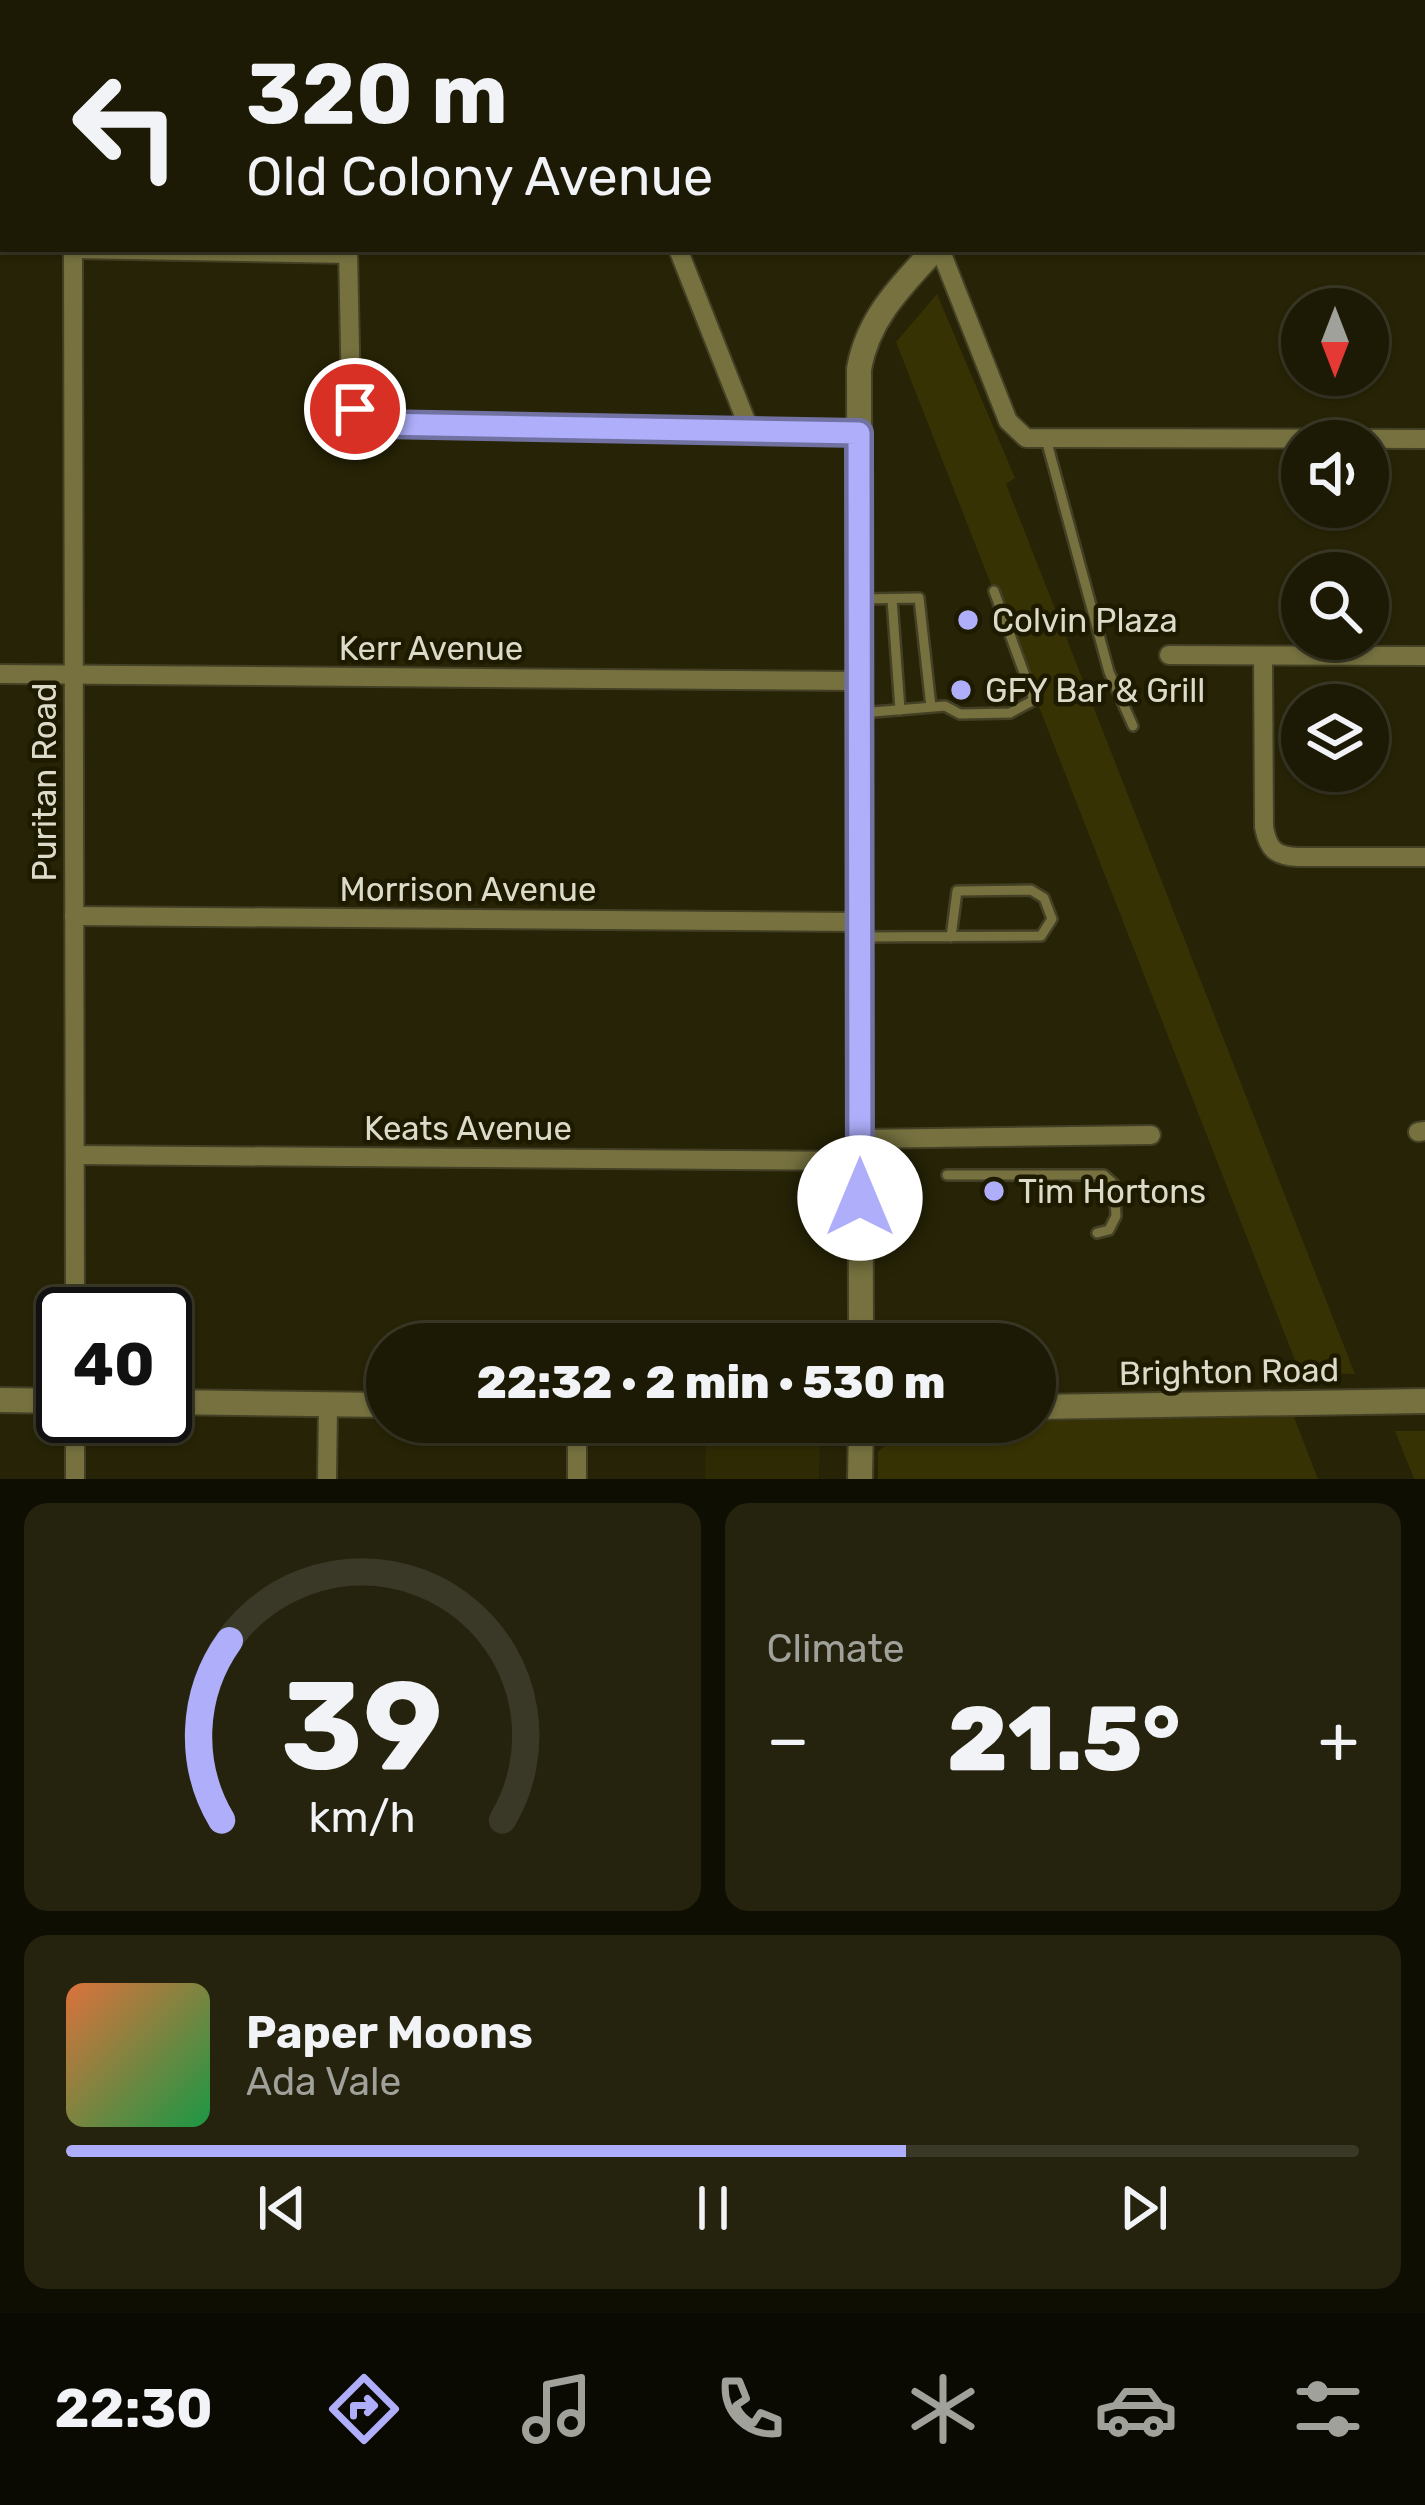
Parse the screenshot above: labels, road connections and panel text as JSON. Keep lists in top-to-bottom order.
{
  "streets": {
    "street": [
      "Kerr Avenue",
      "Puritan Road",
      "Morrison Avenue",
      "Keats Avenue",
      "Brighton Road"
    ]
  },
  "crossings": [
    ["Kerr Avenue", "Puritan Road"],
    ["Puritan Road", "Morrison Avenue"],
    ["Puritan Road", "Keats Avenue"]
  ],
  "places": ["Colvin Plaza", "GFY Bar & Grill", "Tim Hortons"],
  "north": "bottom",
  "page": {
    "turn": ["320 m", "Old Colony Avenue"],
    "limit": "40",
    "trip": "22:32 · 2 min · 530 m",
    "tile": "Climate",
    "heat": ["−", "21.5°", "+"],
    "song": ["Paper Moons", "Ada Vale"],
    "tabs": "22:30",
    "gauge": ["39", "km/h"]
  }
}
